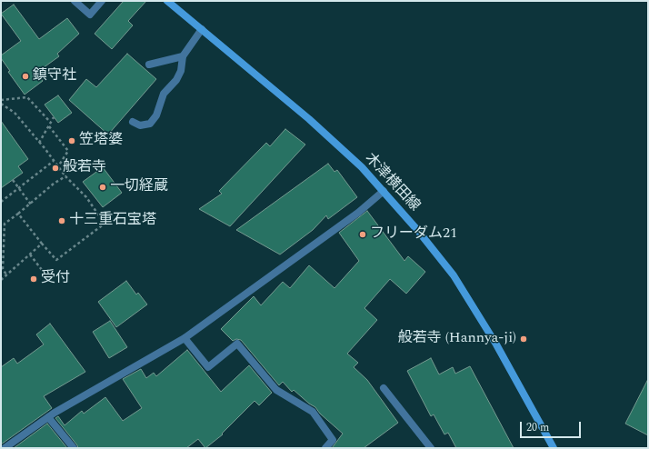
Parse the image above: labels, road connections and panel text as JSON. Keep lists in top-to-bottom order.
{
  "streets": {
    "main road": ["木津横田線"]
  },
  "places": [
    "鎮守社",
    "笠塔婆",
    "般若寺",
    "一切経蔵",
    "十三重石宝塔",
    "フリーダム21",
    "受付",
    "般若寺 (Hannya-ji)"
  ],
  "scale_bar": "20 m"
}
